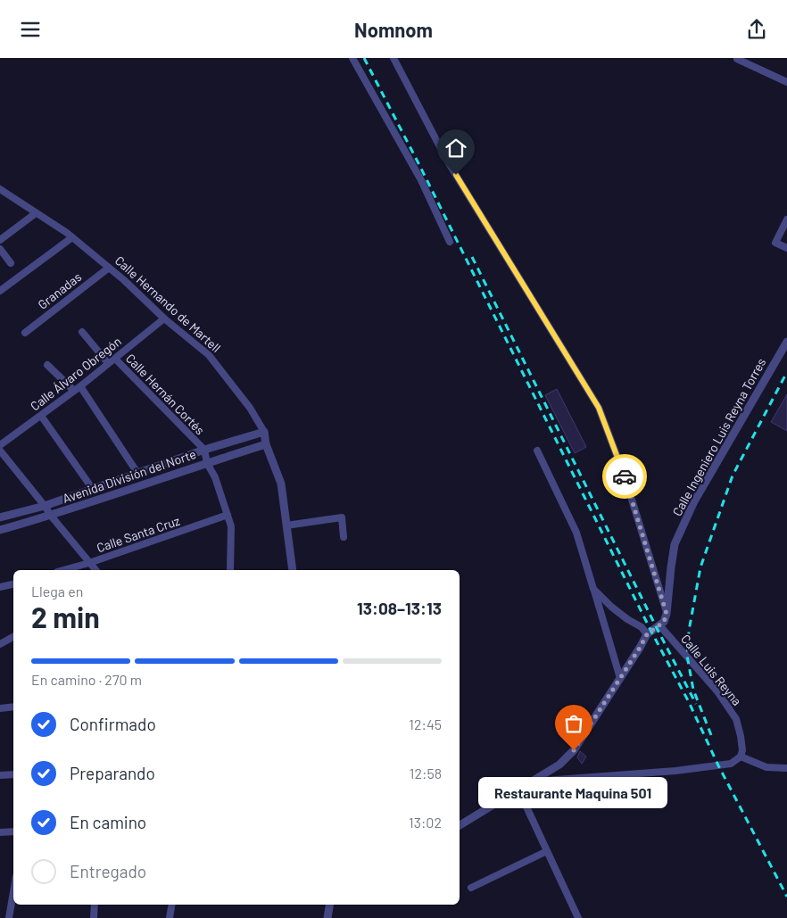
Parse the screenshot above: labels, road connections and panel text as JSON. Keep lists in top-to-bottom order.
{
  "streets": {
    "street": [
      "Granadas",
      "Calle Hernando de Martell",
      "Calle Álvaro Obregón",
      "Calle Hernán Cortés",
      "Calle Ingeniero Luis Reyna Torres",
      "Avenida División del Norte",
      "Calle Santa Cruz",
      "Calle Luis Reyna"
    ]
  },
  "crossings": [
    ["Granadas", "Calle Hernando de Martell"],
    ["Calle Hernando de Martell", "Calle Álvaro Obregón"],
    ["Calle Hernando de Martell", "Avenida División del Norte"],
    ["Calle Álvaro Obregón", "Calle Hernán Cortés"],
    ["Calle Hernán Cortés", "Avenida División del Norte"],
    ["Calle Hernán Cortés", "Calle Santa Cruz"],
    ["Calle Ingeniero Luis Reyna Torres", "Calle Luis Reyna"]
  ],
  "places": ["Restaurante Maquina 501"],
  "page": {
    "header": "Nomnom",
    "heading": ["2 min", "Llega en", "13:08–13:13"],
    "bar": "En camino · 270 m",
    "list": [
      ["Confirmado", "12:45"],
      ["Preparando", "12:58"],
      ["En camino", "13:02"],
      "Entregado"
    ],
    "bubble": "Restaurante Maquina 501"
  }
}
